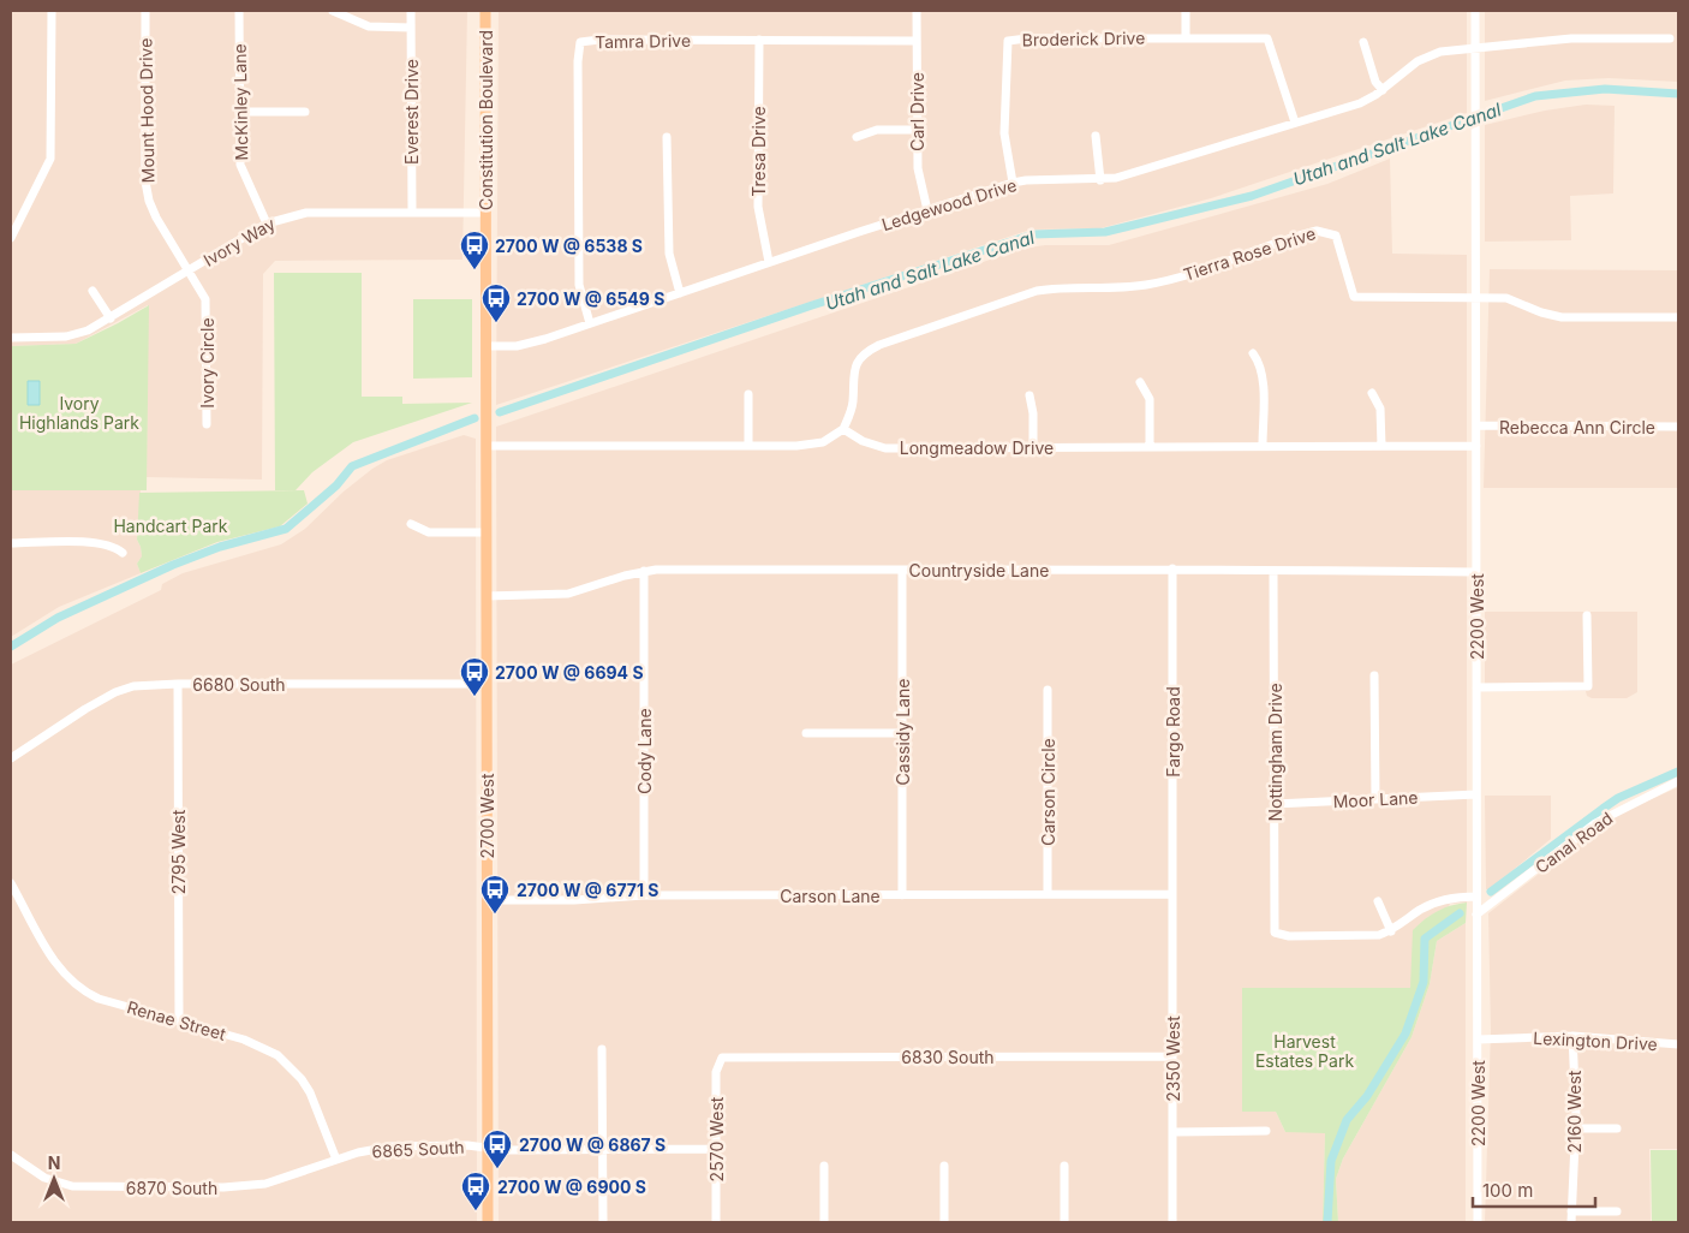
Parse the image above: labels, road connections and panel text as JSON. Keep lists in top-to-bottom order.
{
  "streets": {
    "main road": ["Constitution Boulevard", "2700 West"],
    "street": [
      "Broderick Drive",
      "Tamra Drive",
      "McKinley Lane",
      "Mount Hood Drive",
      "Everest Drive",
      "Carl Drive",
      "Tresa Drive",
      "Ledgewood Drive",
      "Ivory Way",
      "Tierra Rose Drive",
      "Ivory Circle",
      "Rebecca Ann Circle",
      "Longmeadow Drive",
      "Countryside Lane",
      "2200 West",
      "6680 South",
      "Cassidy Lane",
      "Fargo Road",
      "Cody Lane",
      "Nottingham Drive",
      "Carson Circle",
      "Moor Lane",
      "Canal Road",
      "2795 West",
      "Carson Lane",
      "Renae Street",
      "Lexington Drive",
      "6830 South",
      "2350 West",
      "2160 West",
      "2570 West",
      "6865 South",
      "6870 South"
    ]
  },
  "crossings": [
    ["Broderick Drive", "Ledgewood Drive"],
    ["Tamra Drive", "Carl Drive"],
    ["Tamra Drive", "Tresa Drive"],
    ["Tamra Drive", "Ledgewood Drive"],
    ["McKinley Lane", "Ivory Way"],
    ["Mount Hood Drive", "Ivory Way"],
    ["Mount Hood Drive", "Ivory Circle"],
    ["Everest Drive", "Ivory Way"],
    ["Carl Drive", "Ledgewood Drive"],
    ["Constitution Boulevard", "Ledgewood Drive"],
    ["Constitution Boulevard", "Ivory Way"],
    ["Constitution Boulevard", "2700 West"],
    ["Tresa Drive", "Ledgewood Drive"],
    ["Ledgewood Drive", "2200 West"],
    ["Ivory Way", "Ivory Circle"],
    ["Tierra Rose Drive", "Longmeadow Drive"],
    ["Tierra Rose Drive", "2200 West"],
    ["Rebecca Ann Circle", "2200 West"],
    ["Longmeadow Drive", "2200 West"],
    ["Countryside Lane", "2200 West"],
    ["Countryside Lane", "Cassidy Lane"],
    ["Countryside Lane", "Fargo Road"],
    ["Countryside Lane", "Cody Lane"],
    ["Countryside Lane", "Nottingham Drive"],
    ["Countryside Lane", "2700 West"],
    ["2200 West", "Moor Lane"],
    ["2200 West", "Canal Road"],
    ["2200 West", "Lexington Drive"],
    ["6680 South", "2700 West"],
    ["6680 South", "2795 West"],
    ["Cassidy Lane", "Carson Lane"],
    ["Fargo Road", "Carson Lane"],
    ["Fargo Road", "2350 West"],
    ["Cody Lane", "Carson Lane"],
    ["Nottingham Drive", "Moor Lane"],
    ["Carson Circle", "Carson Lane"],
    ["2700 West", "Carson Lane"],
    ["2700 West", "6865 South"],
    ["2795 West", "Renae Street"],
    ["Carson Lane", "2350 West"],
    ["Renae Street", "6865 South"],
    ["Renae Street", "6870 South"],
    ["Lexington Drive", "2160 West"],
    ["6830 South", "2350 West"],
    ["6830 South", "2570 West"],
    ["2570 West", "6865 South"],
    ["6865 South", "6870 South"]
  ],
  "water": ["Utah and Salt Lake Canal"],
  "parks": ["Ivory Highlands Park", "Handcart Park", "Harvest Estates Park"],
  "places": {
    "bus stop": [
      "2700 W @ 6538 S",
      "2700 W @ 6549 S",
      "2700 W @ 6694 S",
      "2700 W @ 6771 S",
      "2700 W @ 6867 S",
      "2700 W @ 6900 S"
    ]
  },
  "scale_bar": "100 m",
  "north": "top"
}
